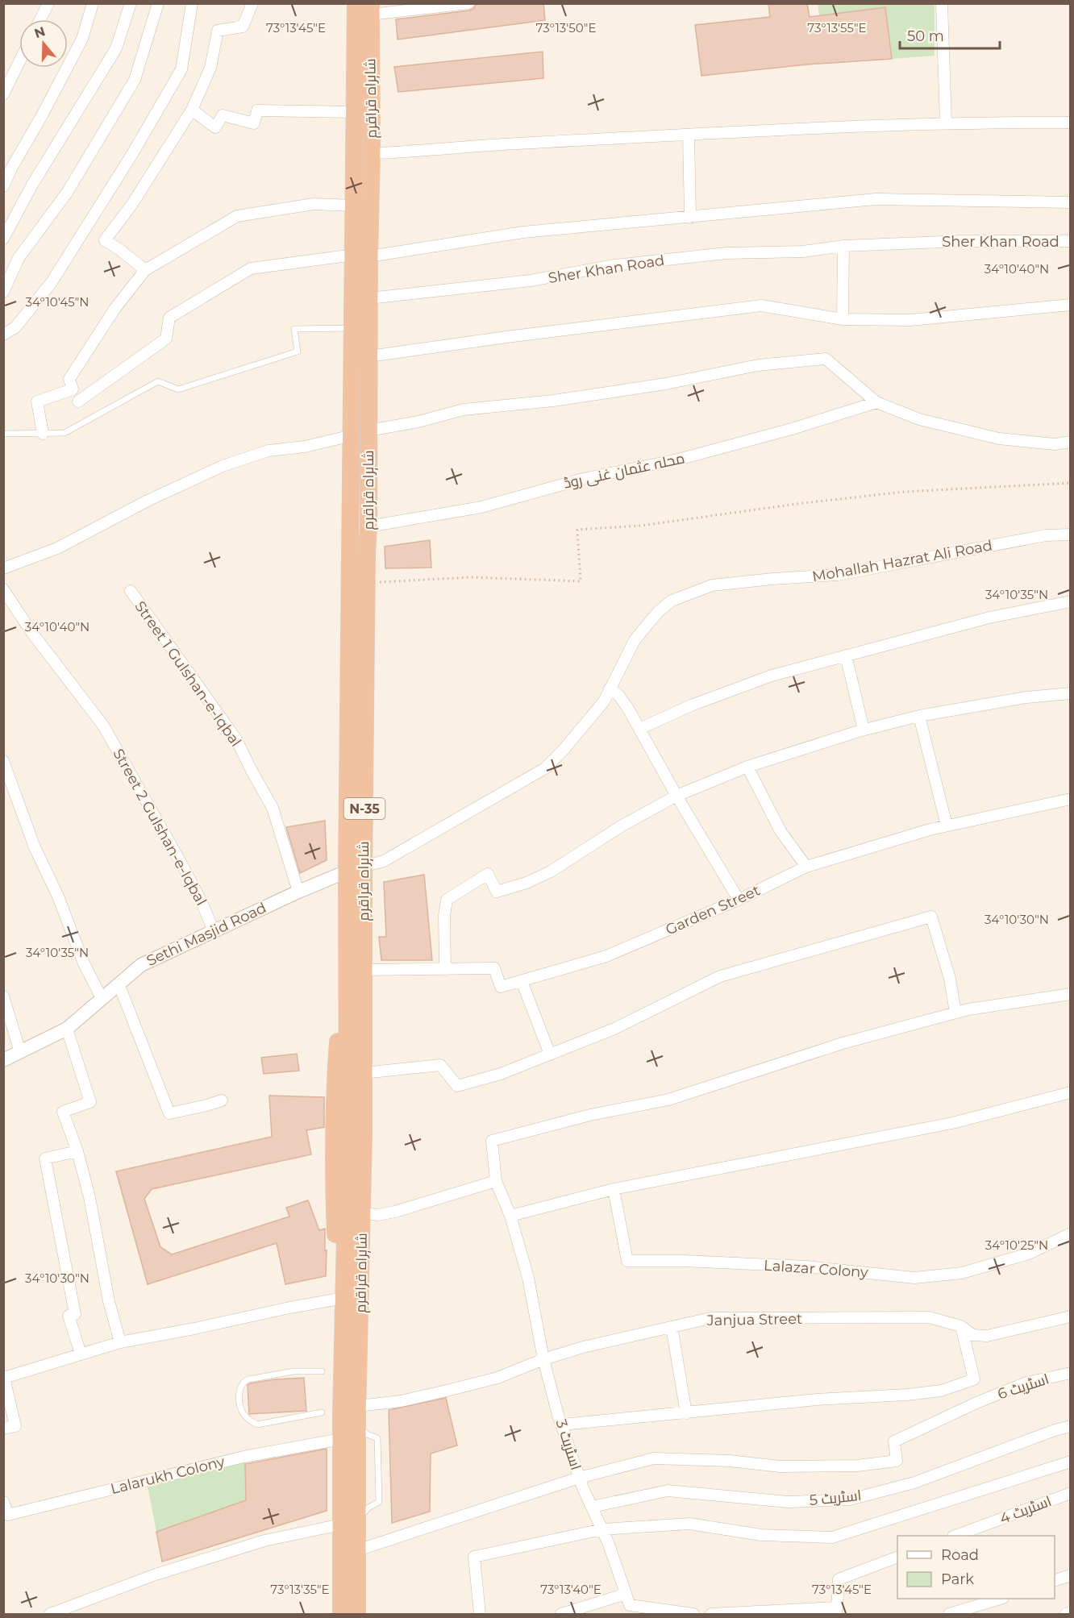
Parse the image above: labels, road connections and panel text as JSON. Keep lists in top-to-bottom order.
{
  "streets": {
    "highway": ["شاہراہ قراقرم", "N-35"],
    "street": [
      "Sher Khan Road",
      "محلہ عثمان غنی روڈ",
      "Mohallah Hazrat Ali Road",
      "Street 1 Gulshan-e-Iqbal",
      "Street 2 Gulshan-e-Iqbal",
      "Garden Street",
      "Sethi Masjid Road",
      "Lalazar Colony",
      "Janjua Street",
      "اسٹریٹ 6",
      "اسٹریٹ 3",
      "Lalarukh Colony",
      "اسٹریٹ 5",
      "اسٹریٹ 4"
    ]
  },
  "crossings": [
    ["شاہراہ قراقرم", "Sher Khan Road"],
    ["شاہراہ قراقرم", "محلہ عثمان غنی روڈ"],
    ["شاہراہ قراقرم", "Mohallah Hazrat Ali Road"],
    ["شاہراہ قراقرم", "Garden Street"],
    ["شاہراہ قراقرم", "Sethi Masjid Road"],
    ["شاہراہ قراقرم", "Janjua Street"],
    ["شاہراہ قراقرم", "Lalarukh Colony"],
    ["Street 1 Gulshan-e-Iqbal", "Sethi Masjid Road"],
    ["Street 2 Gulshan-e-Iqbal", "Sethi Masjid Road"],
    ["Janjua Street", "اسٹریٹ 3"],
    ["اسٹریٹ 6", "اسٹریٹ 3"],
    ["اسٹریٹ 3", "اسٹریٹ 5"]
  ],
  "legend": ["Road", "Park"],
  "scale_bar": "50 m",
  "north": "top",
  "coordinates": [
    "73°13'45\"E",
    "73°13'50\"E",
    "73°13'55\"E",
    "34°10'40\"N",
    "34°10'45\"N",
    "34°10'35\"N",
    "34°10'30\"N",
    "34°10'25\"N",
    "73°13'35\"E",
    "73°13'40\"E"
  ]
}
